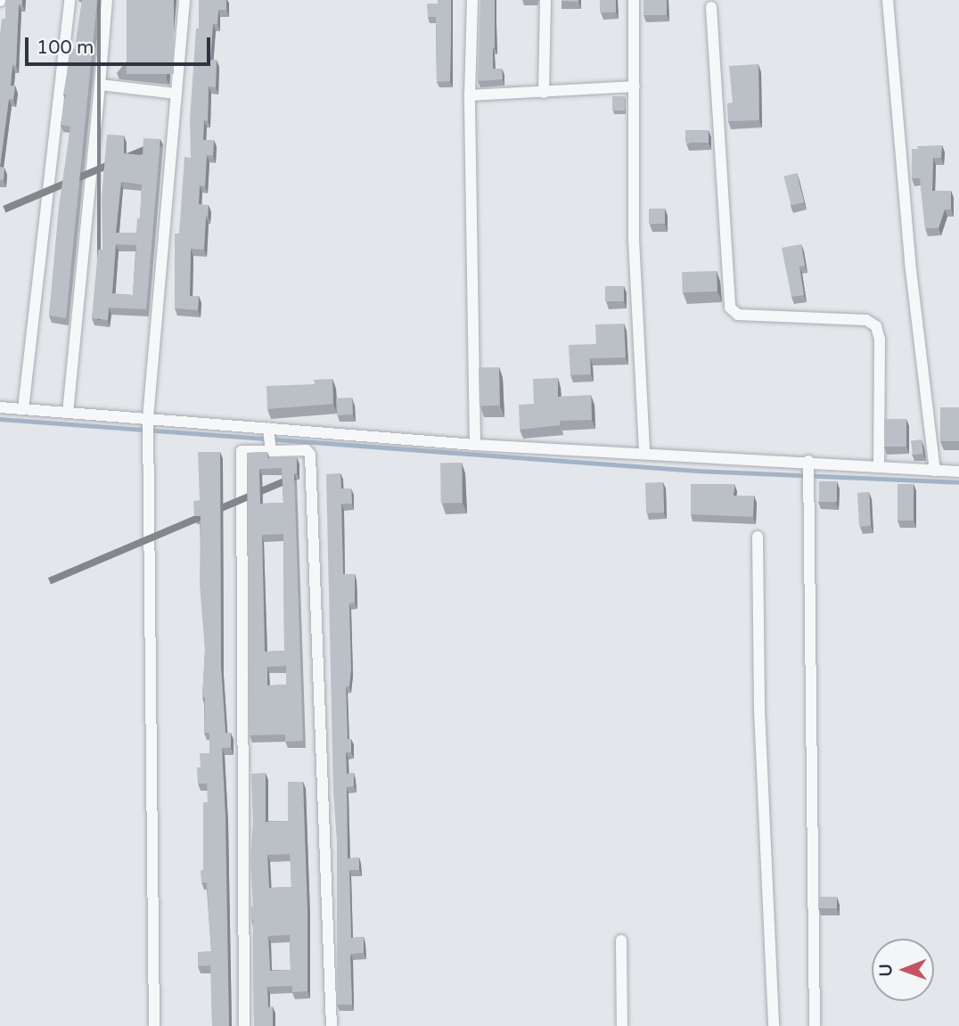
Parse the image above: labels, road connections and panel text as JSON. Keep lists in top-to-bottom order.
{
  "scale_bar": "100 m",
  "north": "left"
}
